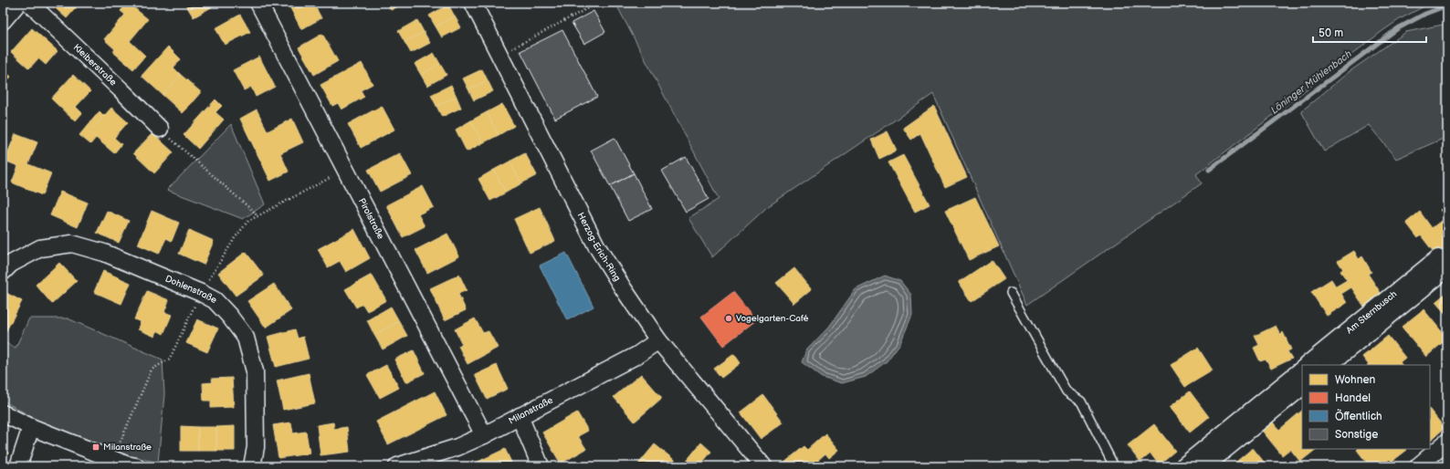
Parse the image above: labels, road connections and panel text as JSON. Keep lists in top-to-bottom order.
{
  "streets": {
    "street": [
      "Kleiberstraße",
      "Pirolstraße",
      "Herzog-Erich-Ring",
      "Dohlenstraße",
      "Am Sternbusch",
      "Milanstraße"
    ]
  },
  "crossings": [
    ["Pirolstraße", "Milanstraße"],
    ["Herzog-Erich-Ring", "Milanstraße"]
  ],
  "water": ["Löninger Mühlenbach"],
  "places": {
    "other": ["Vogelgarten-Café"],
    "transit": ["Milanstraße"]
  },
  "legend": [
    "Wohnen",
    "Handel",
    "Öffentlich",
    "Sonstige"
  ],
  "scale_bar": "50 m"
}
